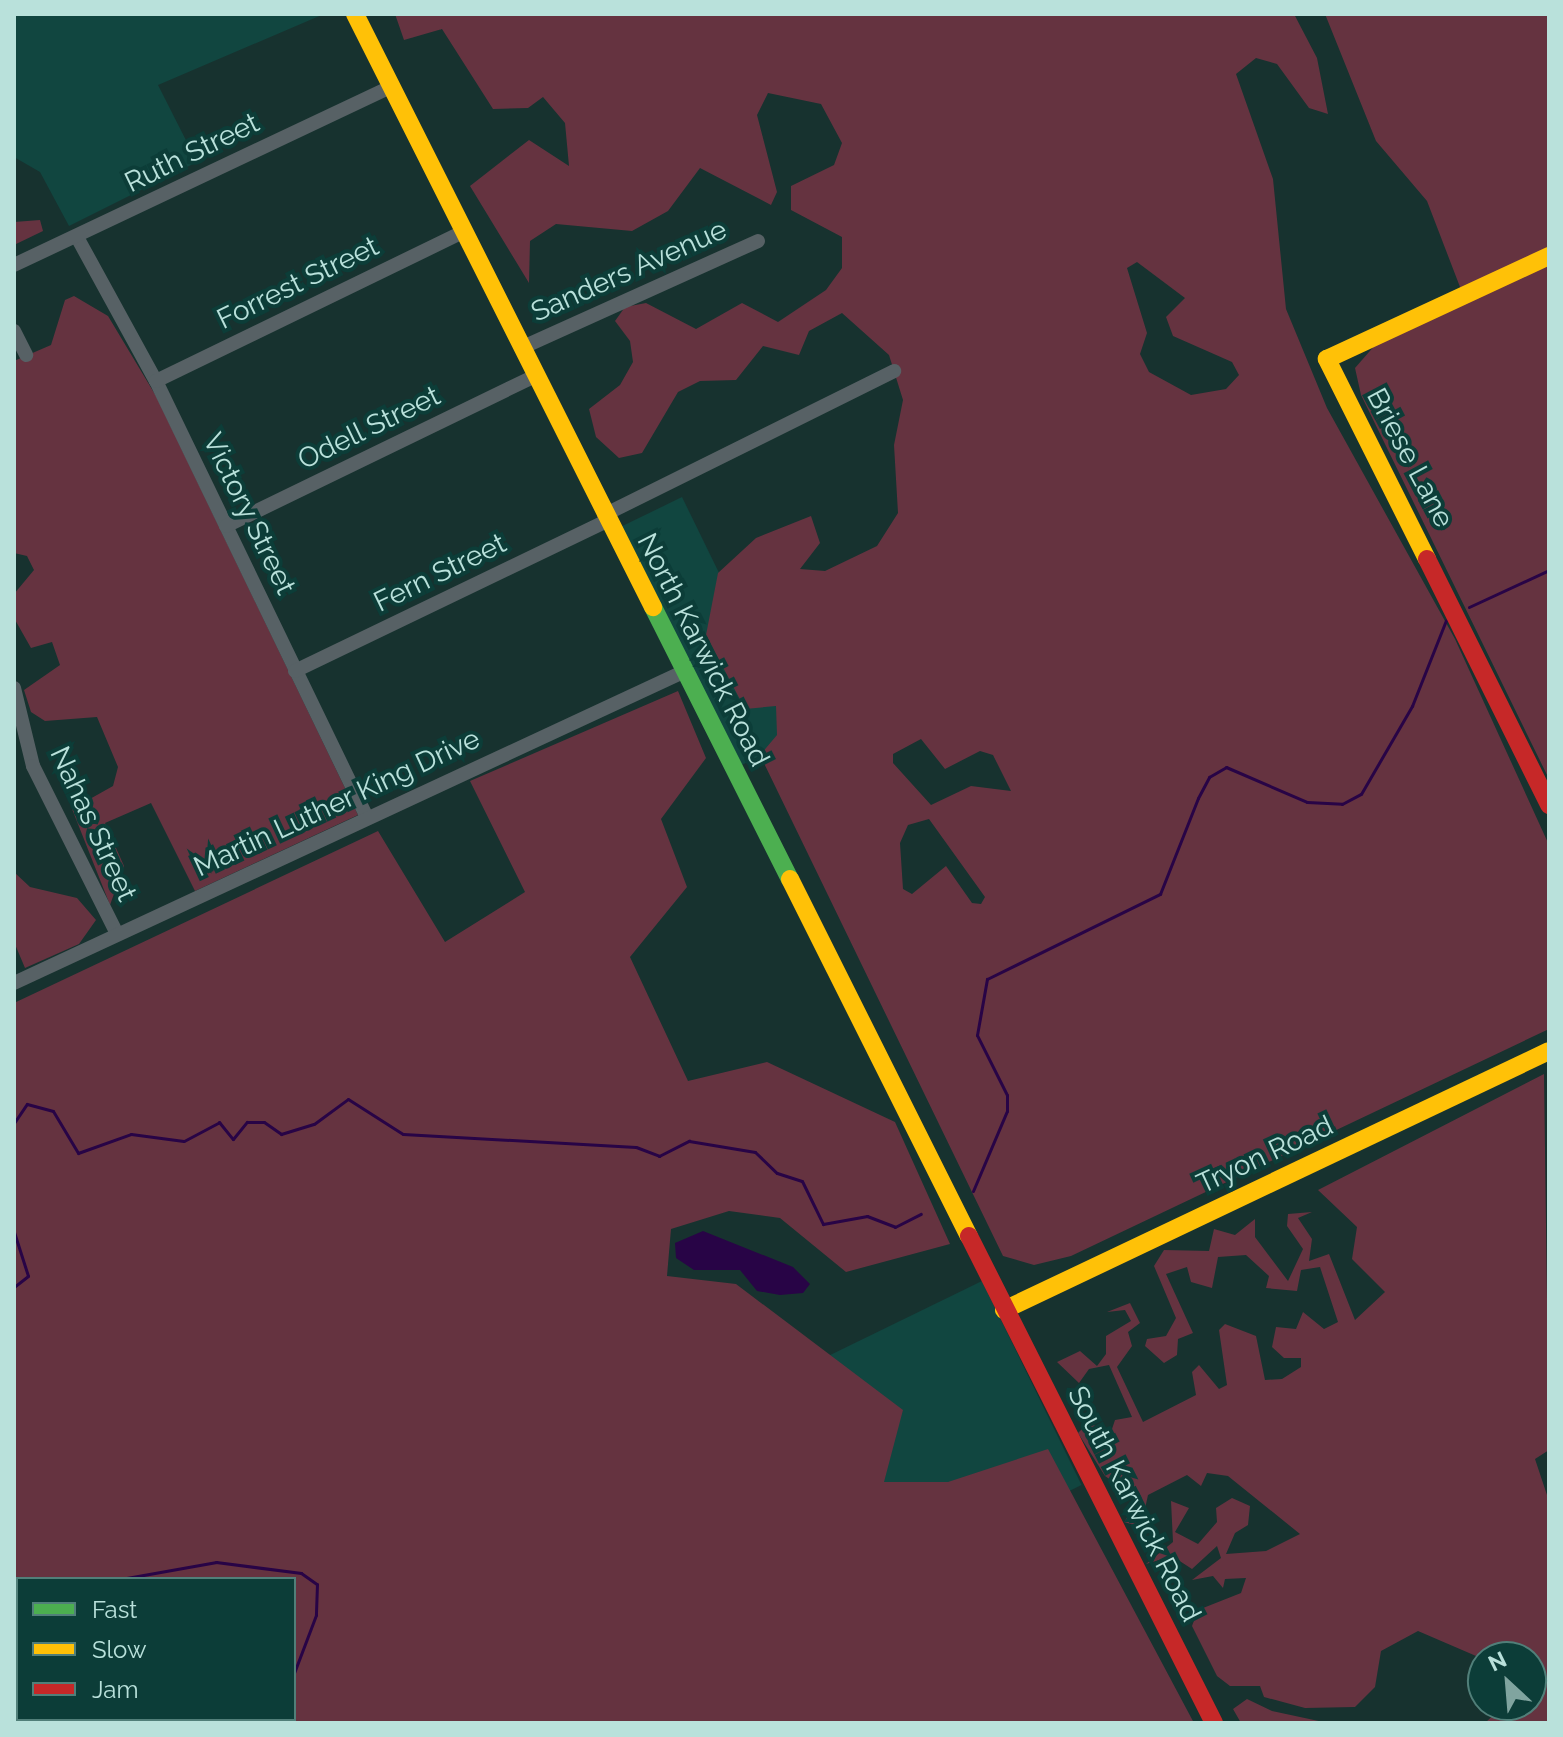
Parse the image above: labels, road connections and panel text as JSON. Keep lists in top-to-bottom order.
{
  "streets": {
    "street": [
      "Ruth Street",
      "Sanders Avenue",
      "Forrest Street",
      "Odell Street",
      "Briese Lane",
      "Victory Street",
      "Fern Street",
      "North Karwick Road",
      "Martin Luther King Drive",
      "Nahas Street",
      "Tryon Road",
      "South Karwick Road"
    ]
  },
  "crossings": [
    ["Ruth Street", "Victory Street"],
    ["Ruth Street", "North Karwick Road"],
    ["Sanders Avenue", "North Karwick Road"],
    ["Forrest Street", "Victory Street"],
    ["Forrest Street", "North Karwick Road"],
    ["Odell Street", "Victory Street"],
    ["Odell Street", "North Karwick Road"],
    ["Victory Street", "Fern Street"],
    ["Victory Street", "Martin Luther King Drive"],
    ["Fern Street", "North Karwick Road"],
    ["North Karwick Road", "Martin Luther King Drive"],
    ["North Karwick Road", "Tryon Road"],
    ["North Karwick Road", "South Karwick Road"],
    ["Martin Luther King Drive", "Nahas Street"],
    ["Tryon Road", "South Karwick Road"]
  ],
  "legend": ["Fast", "Slow", "Jam"],
  "north": "top left"
}
